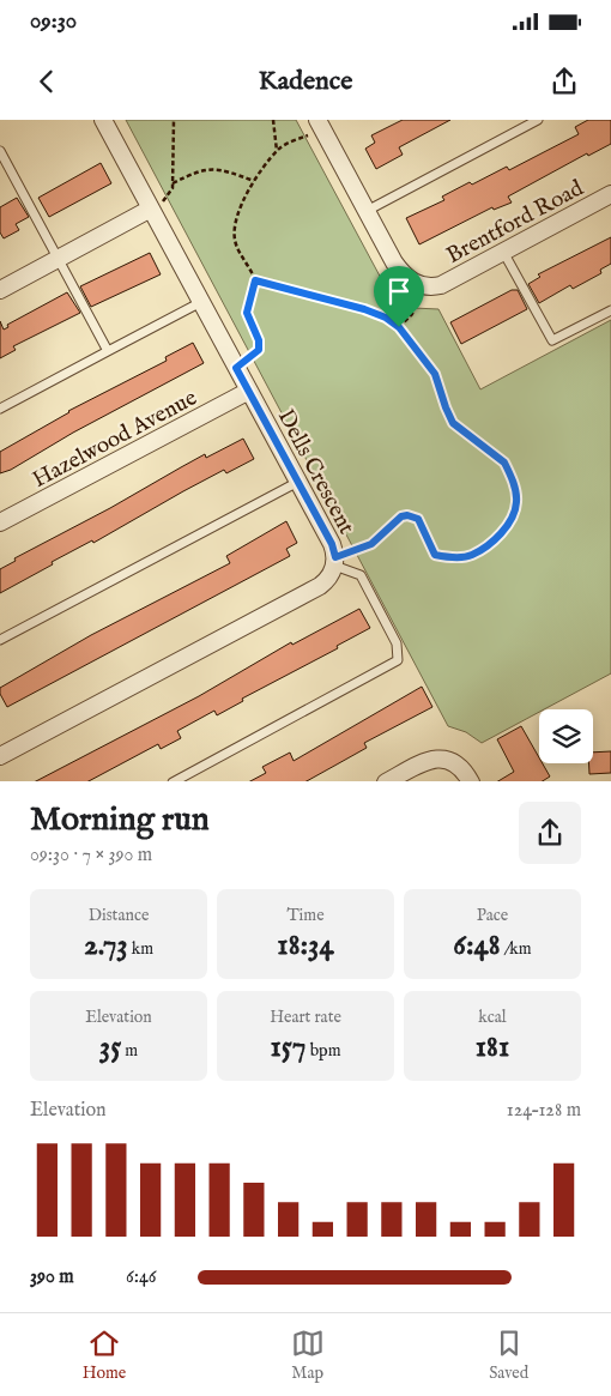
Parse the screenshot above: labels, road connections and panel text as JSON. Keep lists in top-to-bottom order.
{
  "streets": {
    "street": ["Brentford Road", "Hazelwood Avenue", "Dells Crescent"]
  },
  "crossings": [
    ["Hazelwood Avenue", "Dells Crescent"]
  ],
  "page": {
    "status": "09:30",
    "header": "Kadence",
    "heading": ["Morning run", "09:30 · 7 × 390 m"],
    "stats": [
      ["Distance", "2.73 km"],
      ["Time", "18:34"],
      ["Pace", "6:48 /km"],
      ["Elevation", "35 m"],
      ["Heart rate", "157 bpm"],
      ["kcal", "181"]
    ],
    "chart": ["Elevation", "124–128 m"],
    "list": [
      {
        "name": "390 m",
        "note": "6:46"
      }
    ],
    "tabs": ["Home", "Map", "Saved"]
  }
}
